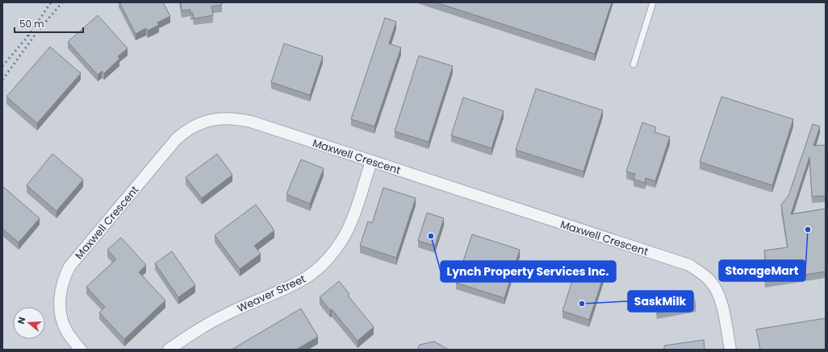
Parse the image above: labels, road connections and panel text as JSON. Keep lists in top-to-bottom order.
{
  "streets": {
    "street": ["Maxwell Crescent", "Weaver Street"]
  },
  "crossings": [
    ["Maxwell Crescent", "Weaver Street"]
  ],
  "places": ["StorageMart", "Lynch Property Services Inc.", "SaskMilk"],
  "scale_bar": "50 m",
  "north": "left"
}
